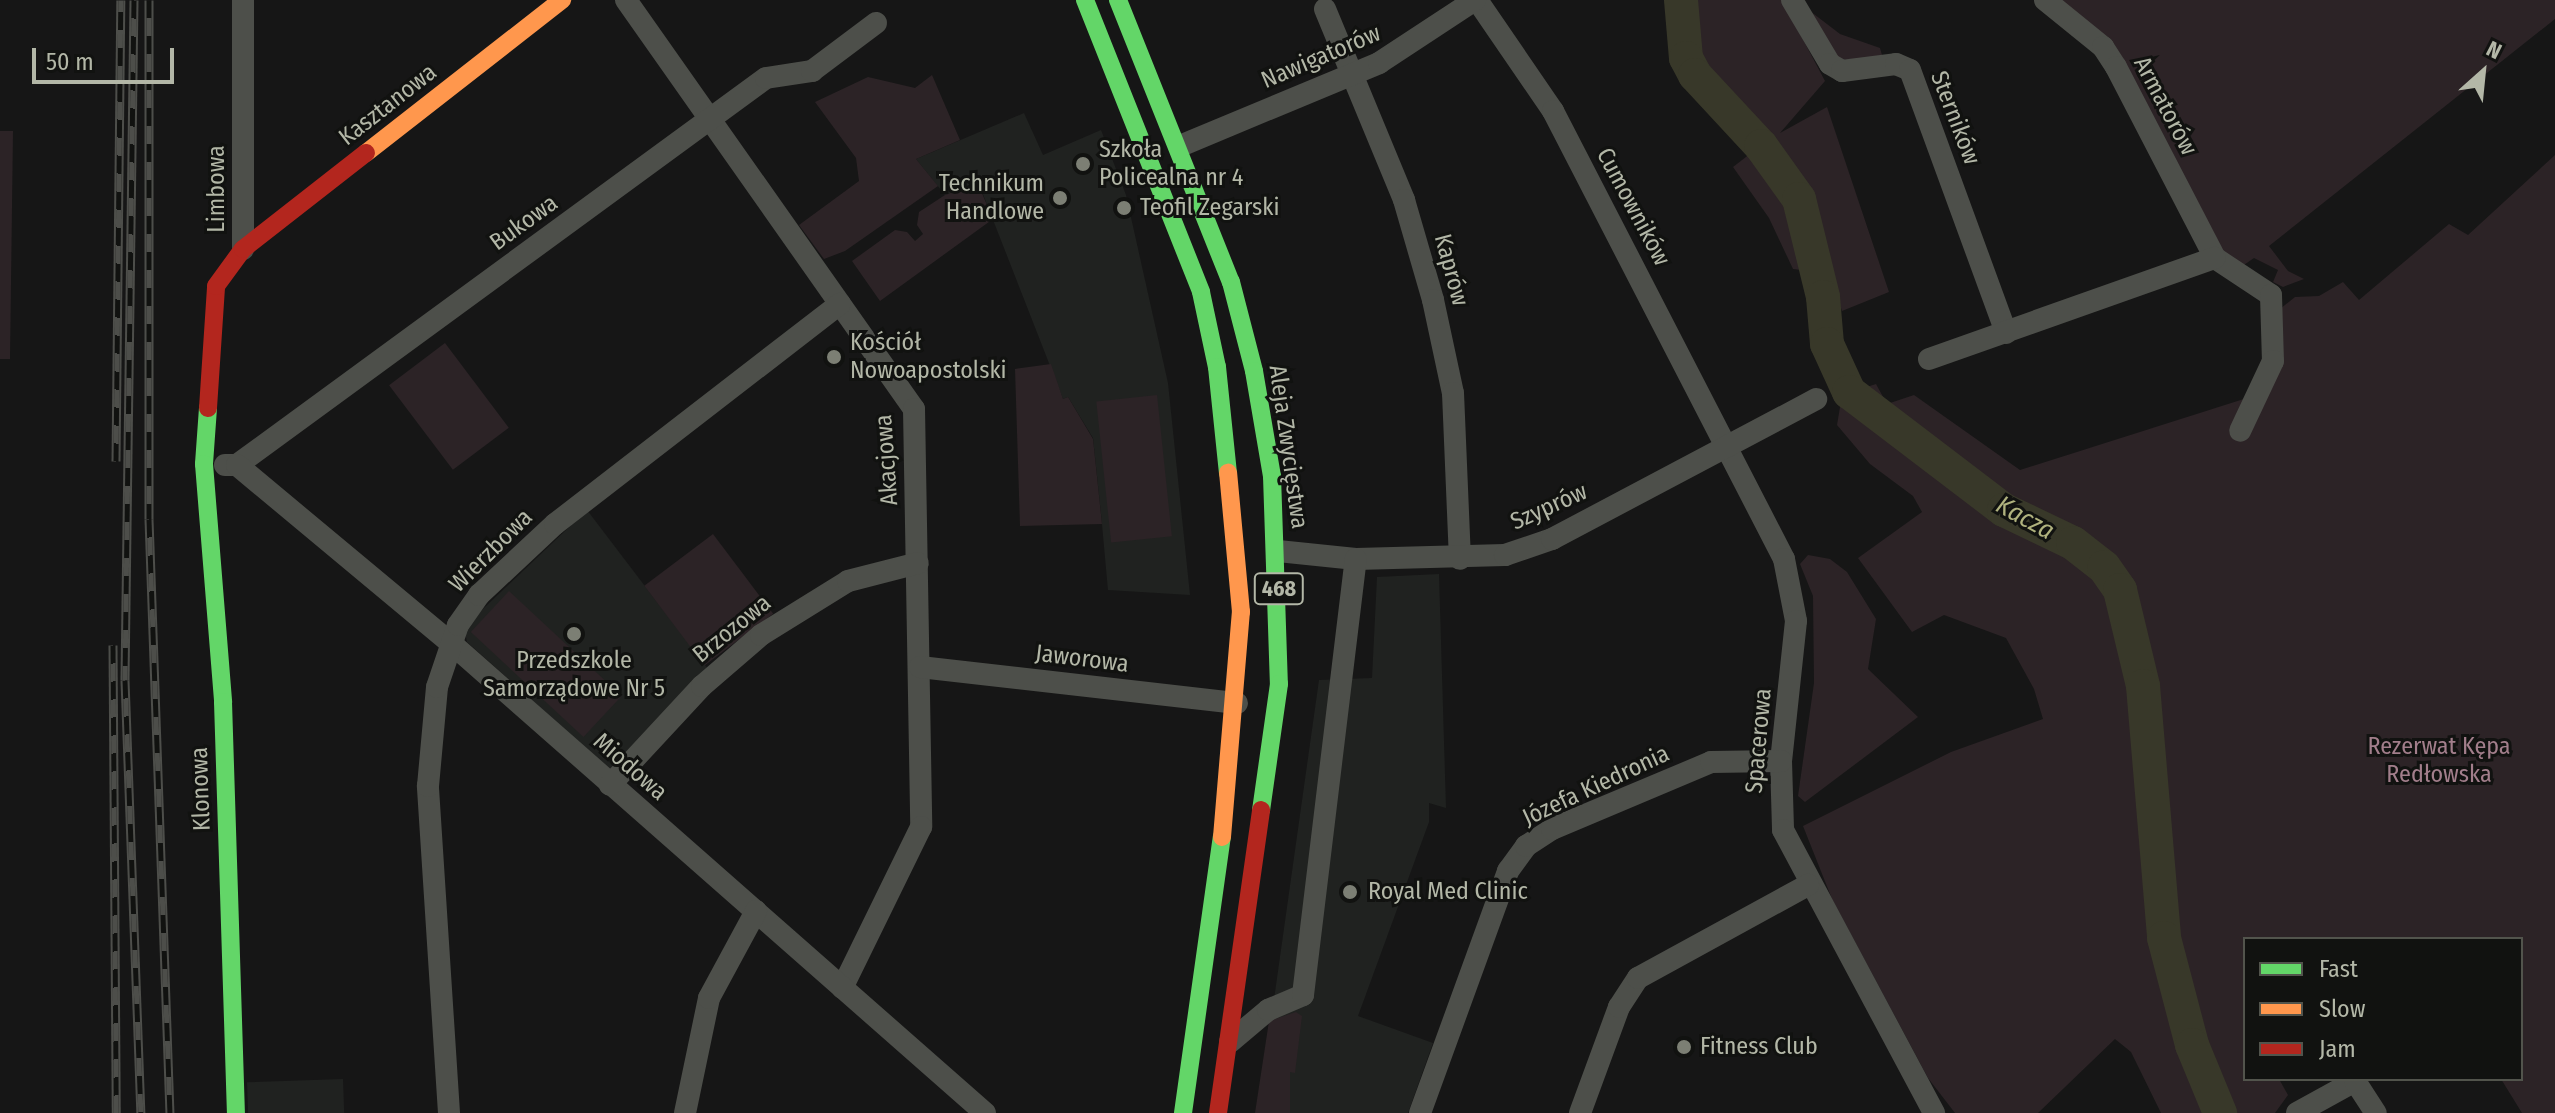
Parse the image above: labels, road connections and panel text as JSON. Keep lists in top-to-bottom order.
{
  "streets": {
    "main road": [
      "Kasztanowa",
      "Limbowa",
      "Aleja Zwycięstwa",
      "468",
      "Klonowa"
    ],
    "street": [
      "Nawigatorów",
      "Armatorów",
      "Sterników",
      "Cumowników",
      "Bukowa",
      "Kaprów",
      "Akacjowa",
      "Szyprów",
      "Wierzbowa",
      "Brzozowa",
      "Jaworowa",
      "Spacerowa",
      "Miodowa",
      "Józefa Kiedronia"
    ]
  },
  "crossings": [
    ["Nawigatorów", "Cumowników"],
    ["Nawigatorów", "Kaprów"],
    ["Nawigatorów", "Aleja Zwycięstwa"],
    ["Kasztanowa", "Limbowa"],
    ["Limbowa", "Klonowa"],
    ["Cumowników", "Szyprów"],
    ["Cumowników", "Spacerowa"],
    ["Bukowa", "Akacjowa"],
    ["Bukowa", "Miodowa"],
    ["Kaprów", "Szyprów"],
    ["Aleja Zwycięstwa", "Szyprów"],
    ["Akacjowa", "Wierzbowa"],
    ["Akacjowa", "Brzozowa"],
    ["Akacjowa", "Jaworowa"],
    ["Akacjowa", "Miodowa"],
    ["Szyprów", "Spacerowa"],
    ["Wierzbowa", "Miodowa"],
    ["468", "Jaworowa"],
    ["Brzozowa", "Miodowa"],
    ["Spacerowa", "Józefa Kiedronia"]
  ],
  "water": ["Kacza"],
  "parks": ["Rezerwat Kępa Redłowska"],
  "places": [
    "Szkoła Policealna nr 4",
    "Technikum Handlowe",
    "Teofil Zegarski",
    "Kościół Nowoapostolski",
    "Przedszkole Samorządowe Nr 5",
    "Royal Med Clinic",
    "Fitness Club"
  ],
  "legend": ["Fast", "Slow", "Jam"],
  "scale_bar": "50 m",
  "north": "top right"
}
